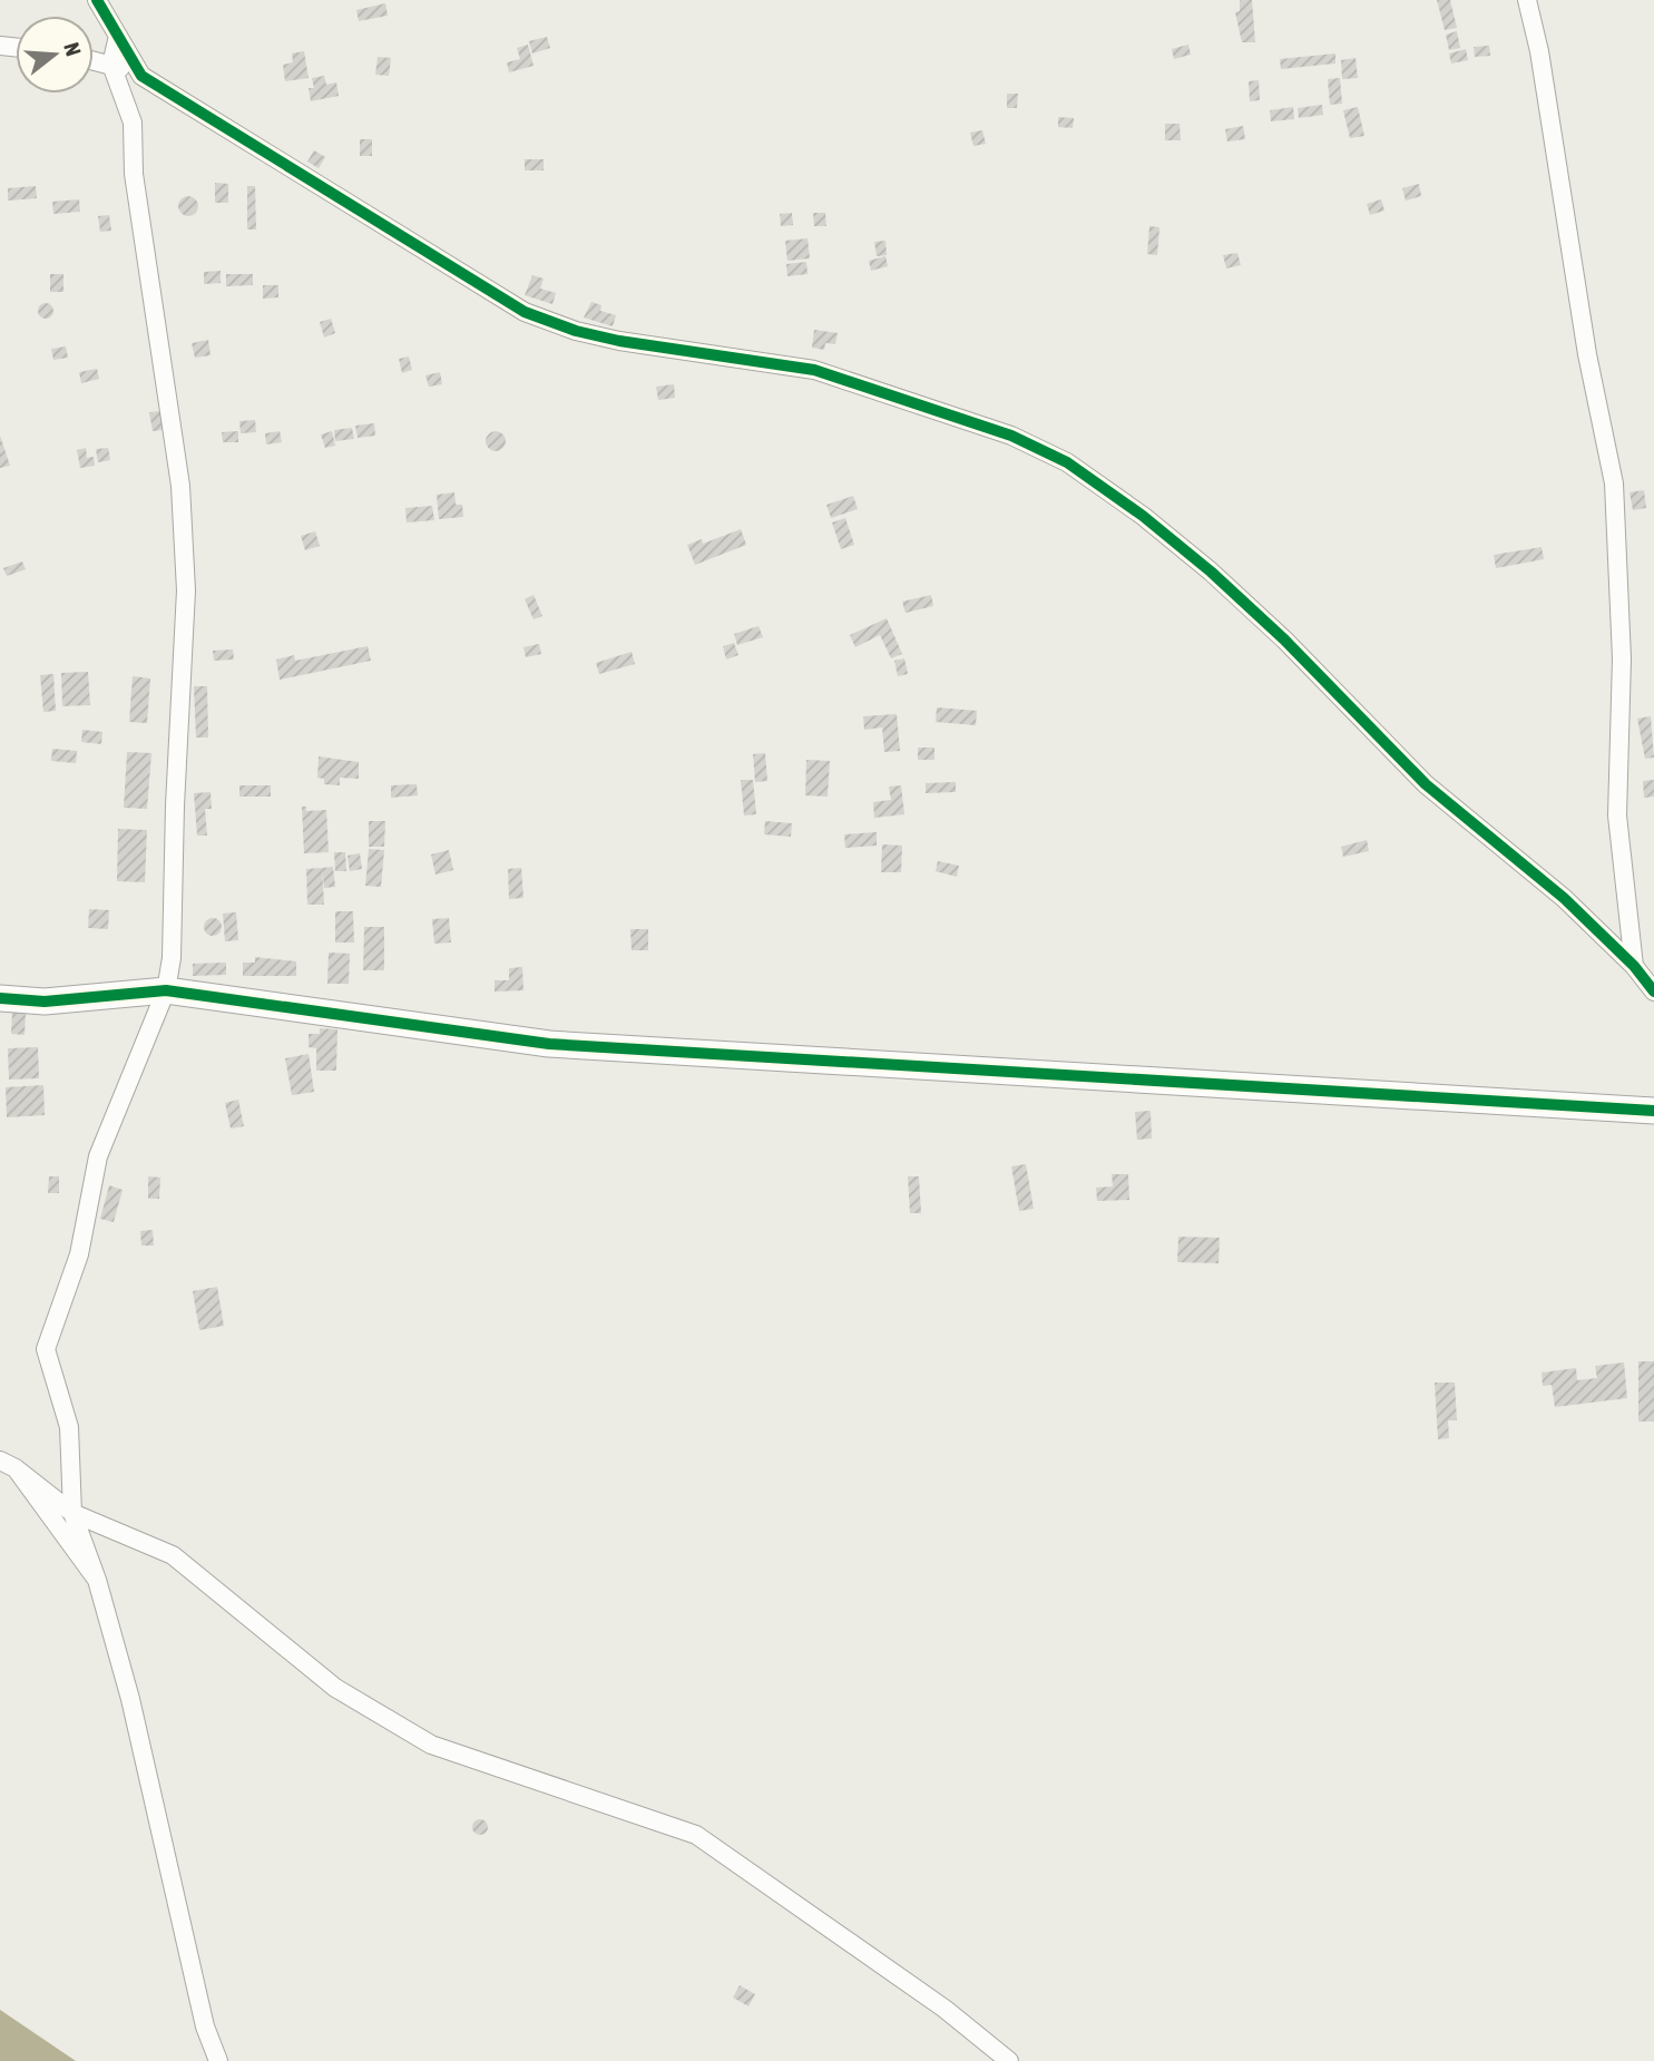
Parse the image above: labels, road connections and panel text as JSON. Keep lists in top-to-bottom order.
{
  "north": "right"
}
